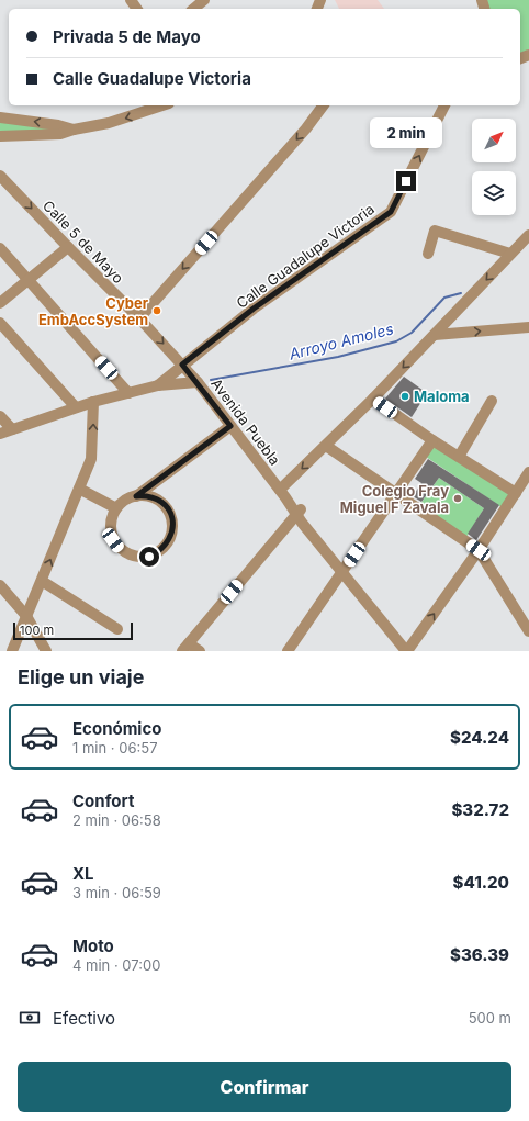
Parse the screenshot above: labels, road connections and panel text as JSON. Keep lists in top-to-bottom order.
{
  "streets": {
    "street": ["Calle 5 de Mayo", "Calle Guadalupe Victoria", "Avenida Puebla"]
  },
  "crossings": [
    ["Calle 5 de Mayo", "Calle Guadalupe Victoria"],
    ["Calle 5 de Mayo", "Avenida Puebla"],
    ["Calle Guadalupe Victoria", "Avenida Puebla"]
  ],
  "water": ["Arroyo Amoles"],
  "places": ["Cyber EmbAccSystem", "Maloma", "Colegio Fray Miguel F Zavala"],
  "scale_bar": "100 m",
  "north": "top right",
  "page": {
    "banner": ["Privada 5 de Mayo", "Calle Guadalupe Victoria"],
    "bubble": "2 min",
    "scale": "100 m",
    "heading": "Elige un viaje",
    "list": [
      {
        "name": "Económico",
        "note": "1 min · 06:57",
        "value": "$24.24"
      },
      {
        "name": "Confort",
        "note": "2 min · 06:58",
        "value": "$32.72"
      },
      {
        "name": "XL",
        "note": "3 min · 06:59",
        "value": "$41.20"
      },
      {
        "name": "Moto",
        "note": "4 min · 07:00",
        "value": "$36.39"
      }
    ],
    "pay": ["Efectivo", "500 m"],
    "buttons": "Confirmar"
  }
}
